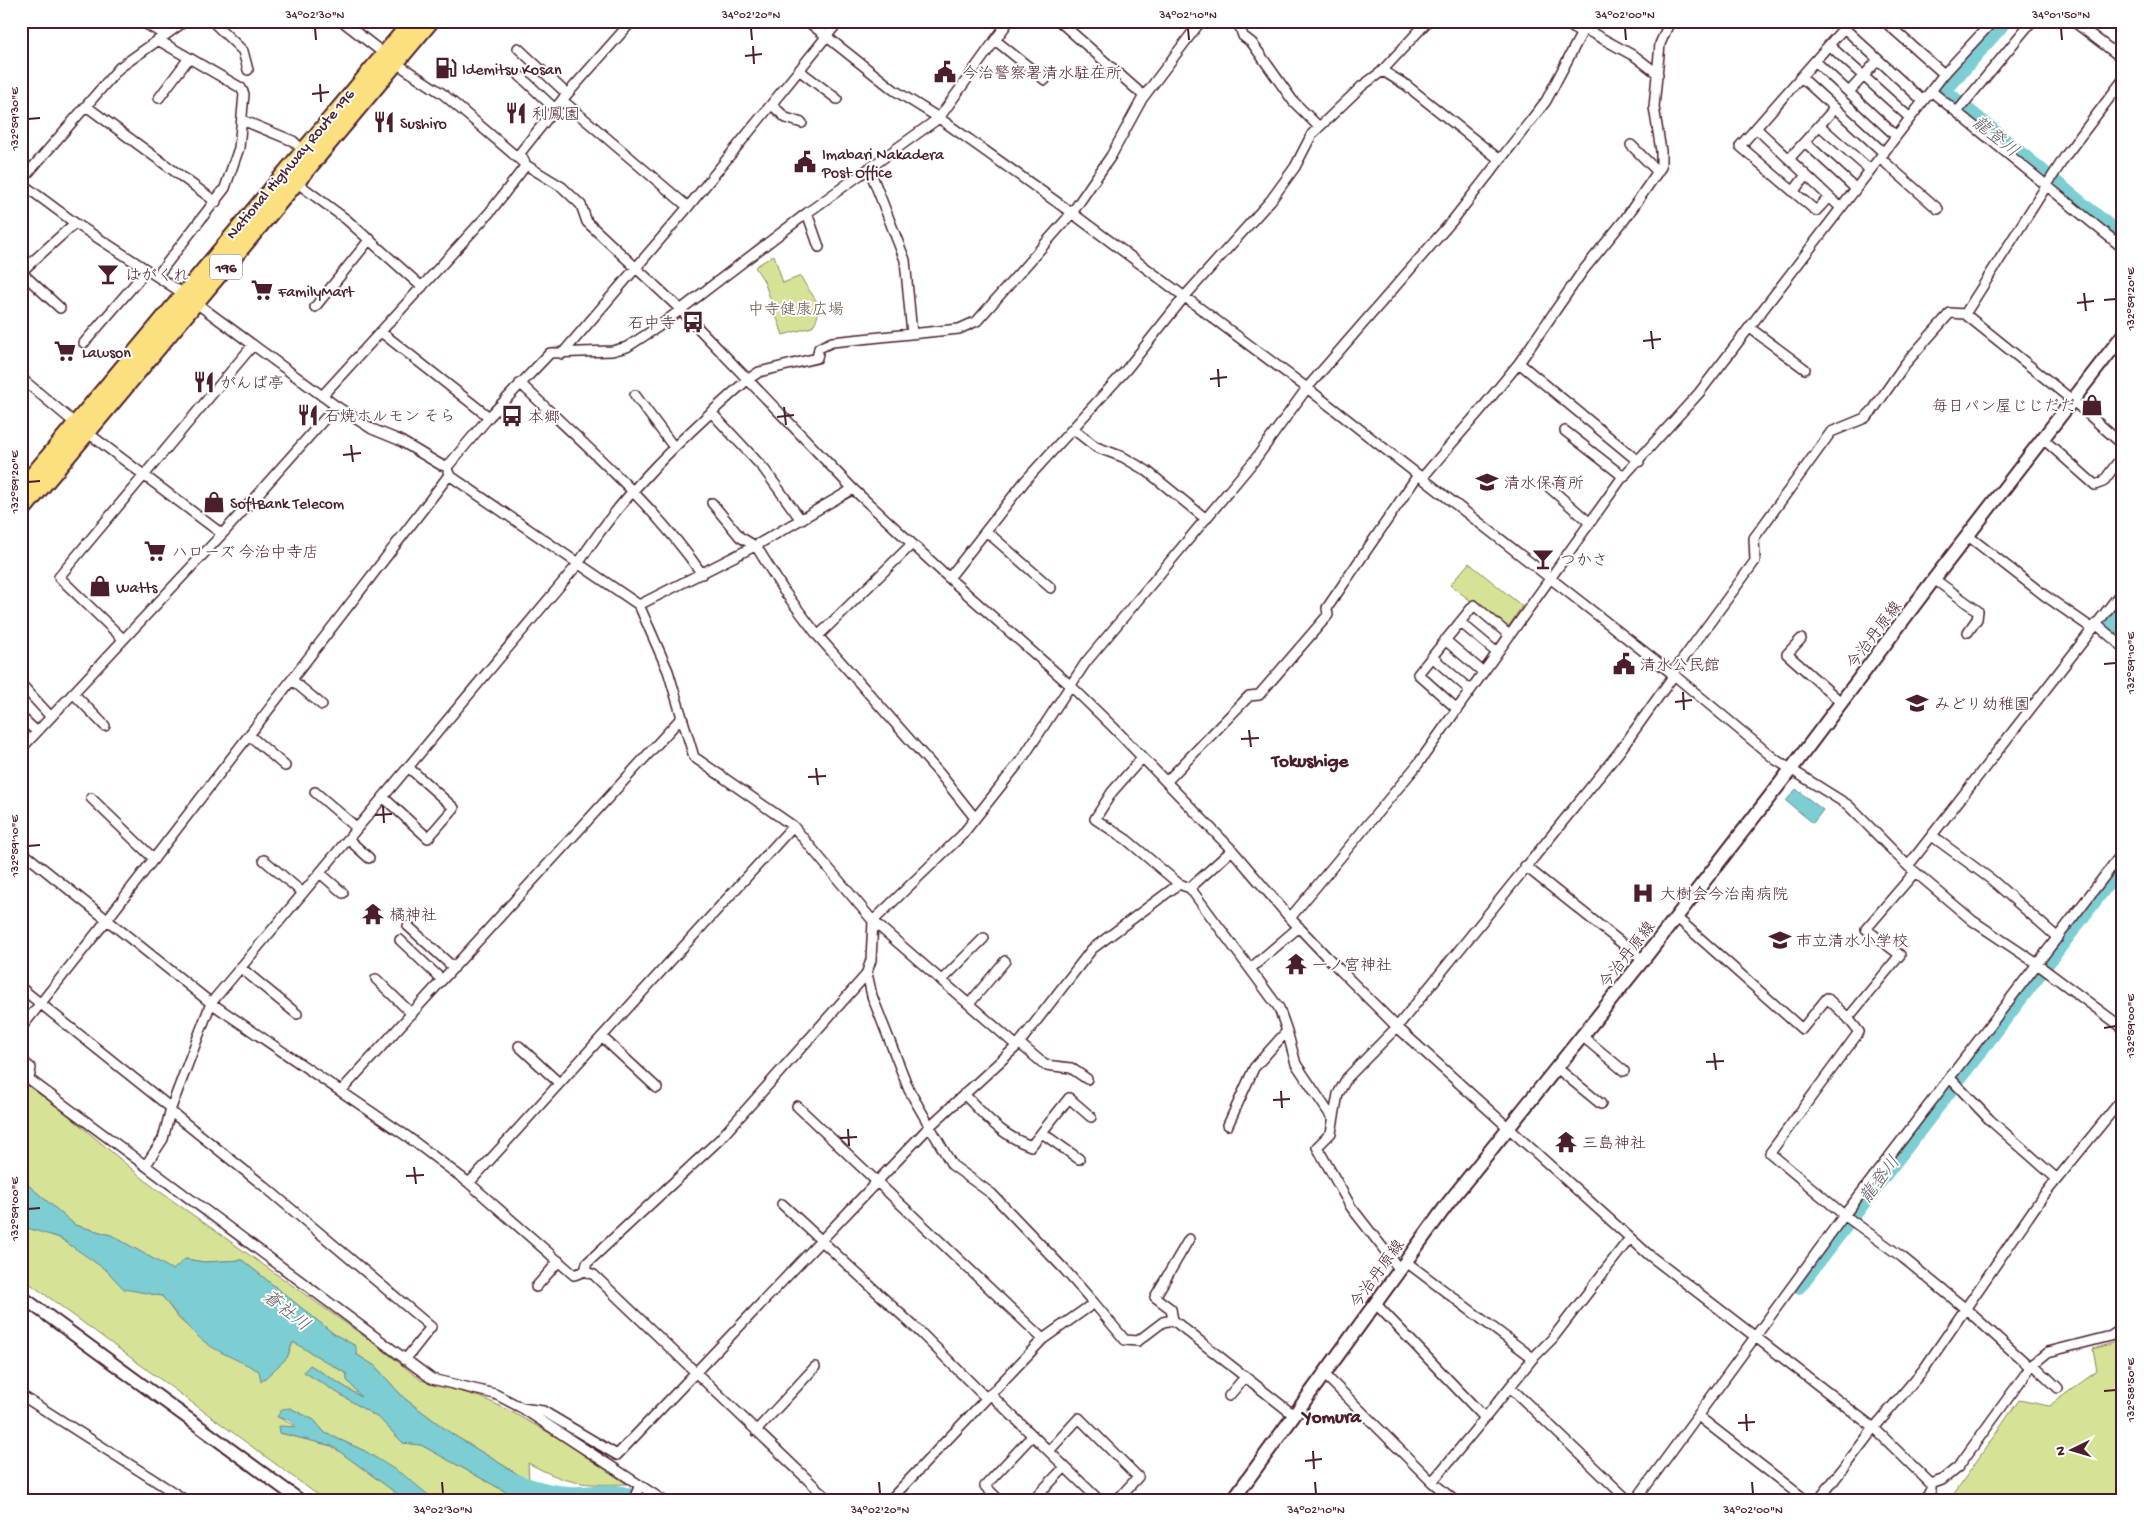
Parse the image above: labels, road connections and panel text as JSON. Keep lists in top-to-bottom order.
{
  "streets": {
    "highway": ["National Highway Route 196", "196"],
    "main road": ["今治丹原線"]
  },
  "districts": ["Tokushige", "Yomura"],
  "water": ["龍登川", "蒼社川"],
  "parks": ["中寺健康広場"],
  "places": {
    "fuel station": ["Idemitsu Kosan"],
    "public building": ["今治警察署清水駐在所", "Imabari Nakadera Post Office", "清水公民館"],
    "restaurant": [
      "利鳳園",
      "Sushiro",
      "がんば亭",
      "石焼ホルモン そら"
    ],
    "bar": ["はがくれ", "つかさ"],
    "supermarket": ["FamilyMart", "Lawson", "ハローズ 今治中寺店"],
    "bus stop": ["石中寺", "本郷"],
    "shop": ["毎日パン屋じじだだ", "SoftBank Telecom", "Watts"],
    "school or university": ["清水保育所", "みどり幼稚園", "市立清水小学校"],
    "hospital": ["大樹会今治南病院"],
    "temple": ["橘神社", "一ノ宮神社", "三島神社"]
  },
  "north": "left",
  "coordinates": [
    "34°02'30\"N",
    "34°02'20\"N",
    "34°02'10\"N",
    "34°02'00\"N",
    "34°01'50\"N",
    "132°59'30\"E",
    "132°59'20\"E",
    "132°59'10\"E",
    "132°59'00\"E",
    "132°58'50\"E"
  ]
}
